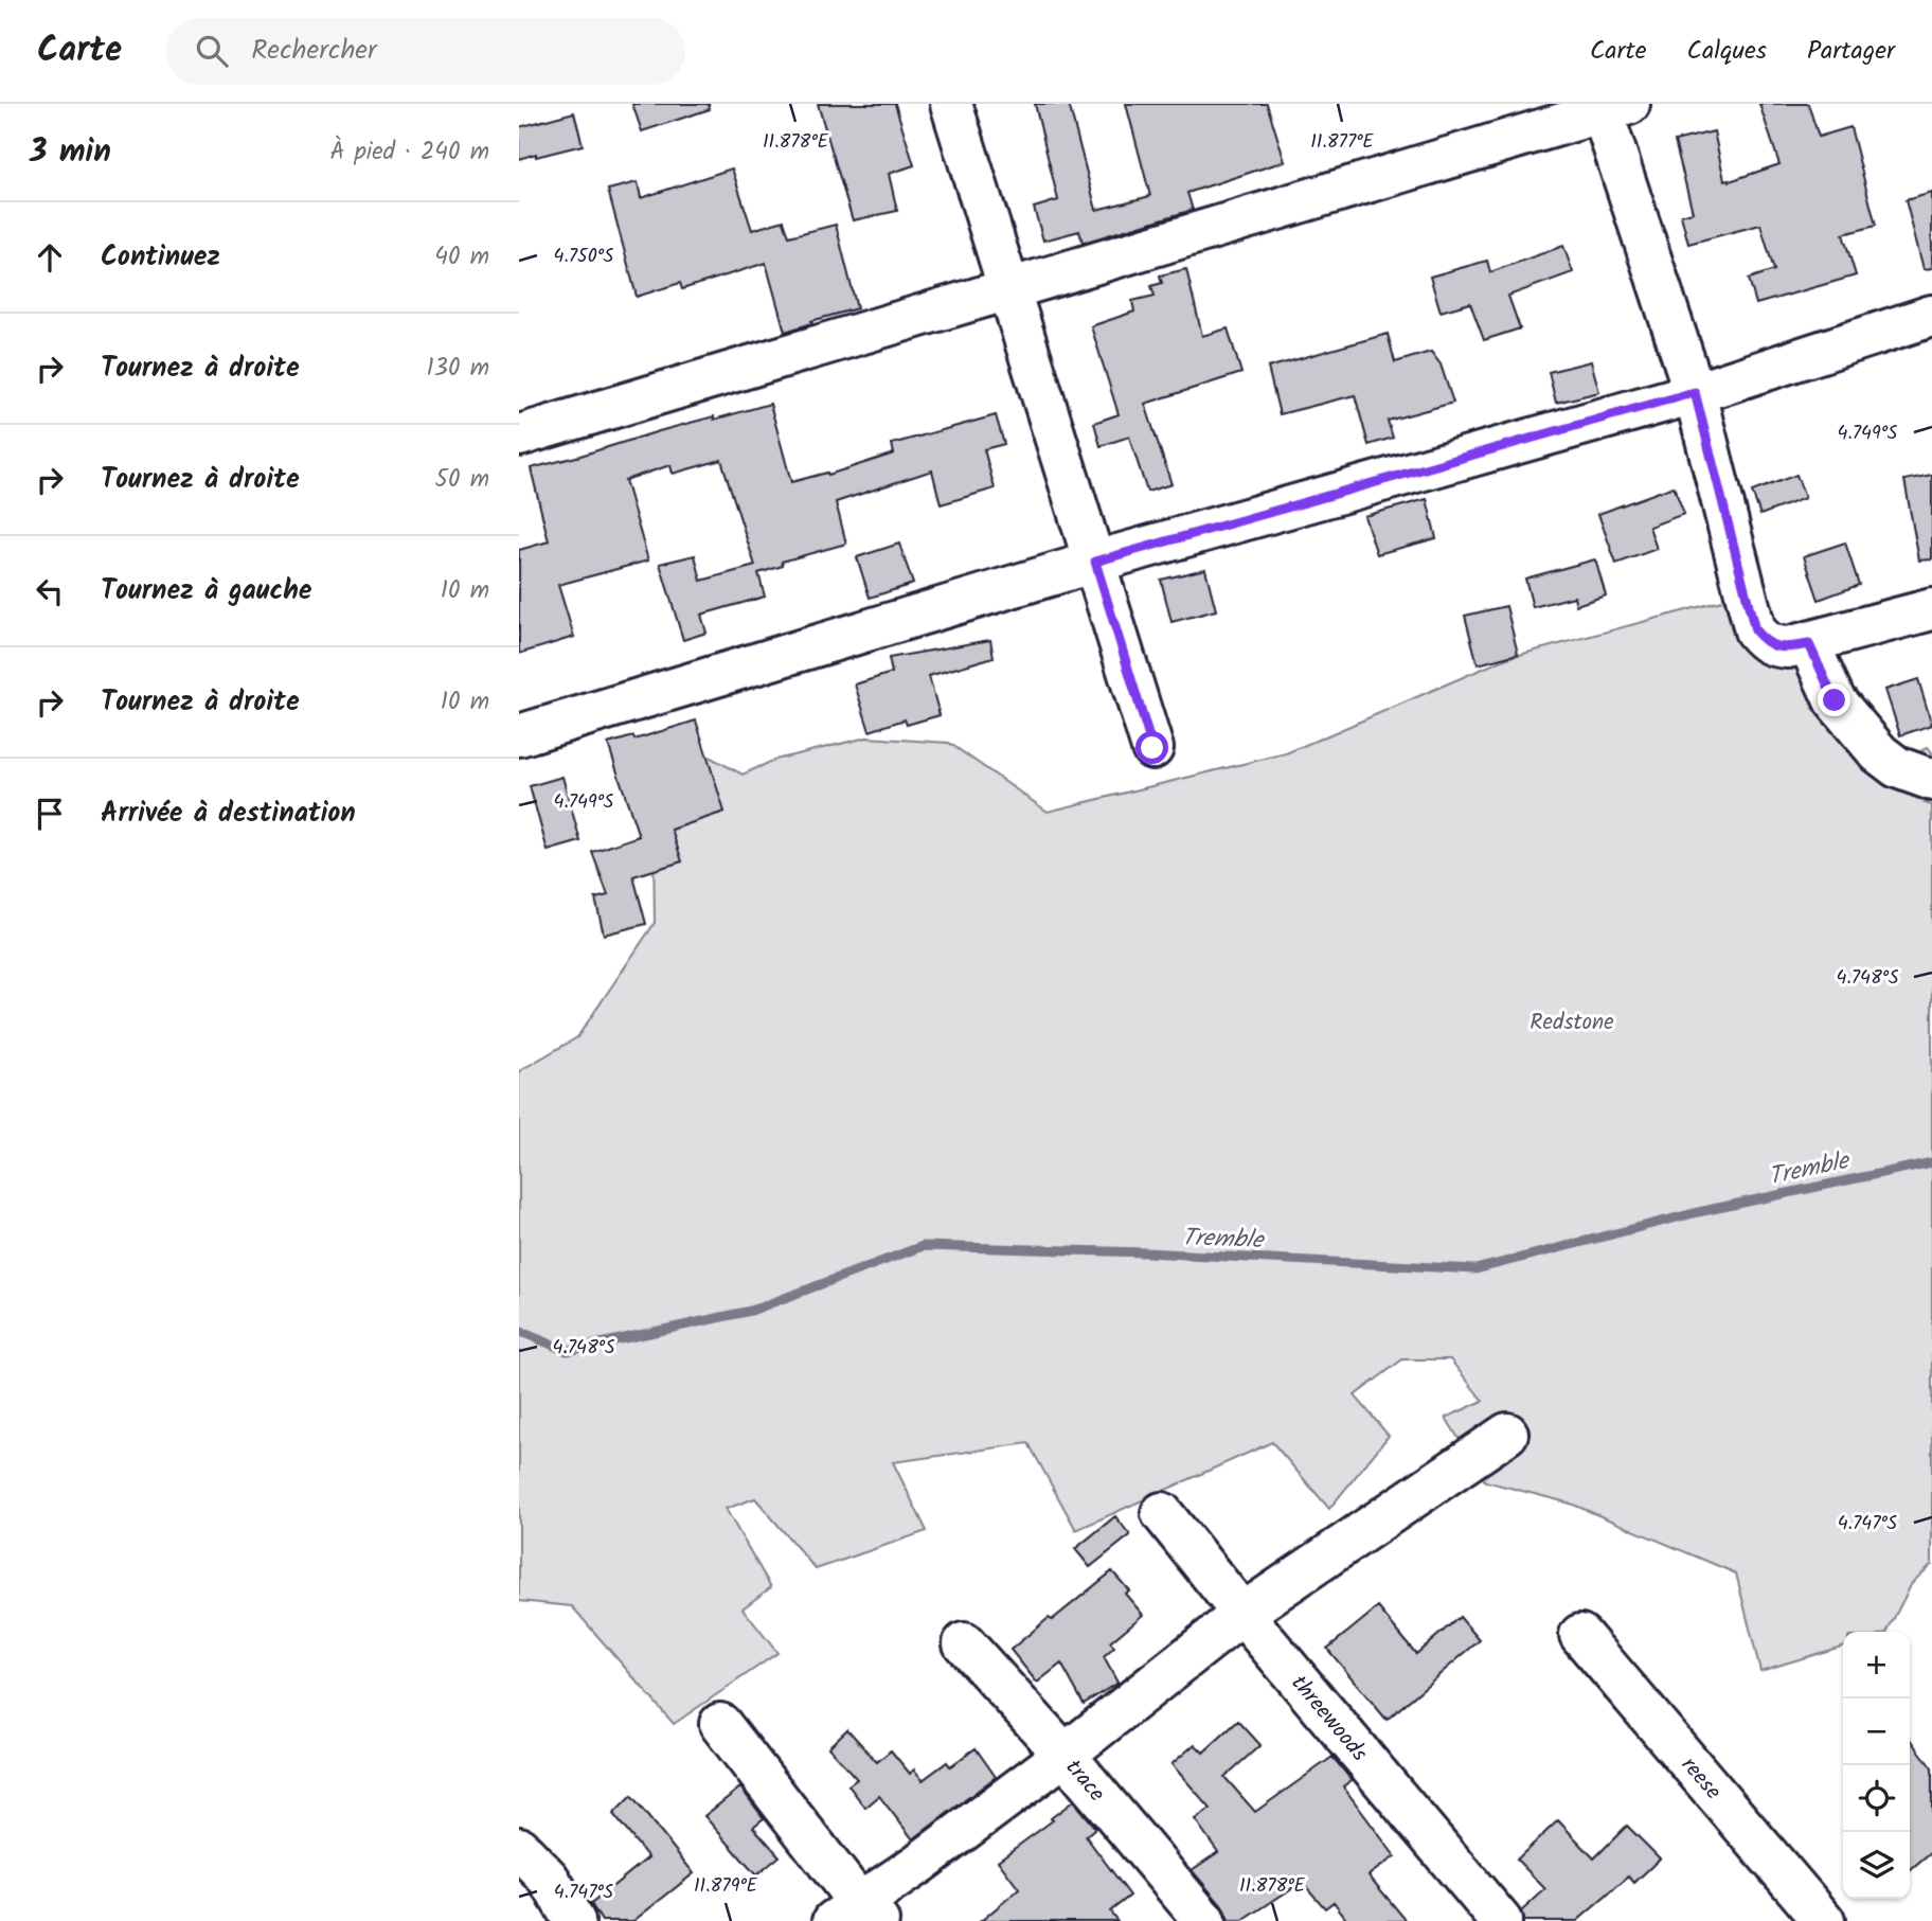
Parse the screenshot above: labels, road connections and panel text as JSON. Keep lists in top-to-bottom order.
{
  "streets": {
    "street": ["threewoods", "reese", "trace"]
  },
  "water": ["Tremble"],
  "parks": ["Redstone"],
  "page": {
    "header": "Carte",
    "search": "Rechercher",
    "nav": ["Carte", "Calques", "Partager"],
    "heading": ["3 min", "À pied · 240 m"],
    "list": [
      ["Continuez", "40 m"],
      ["Tournez à droite", "130 m"],
      ["Tournez à droite", "50 m"],
      ["Tournez à gauche", "10 m"],
      ["Tournez à droite", "10 m"],
      "Arrivée à destination"
    ],
    "map_buttons": ["+", "−"]
  },
  "coordinates": [
    "11.878°E",
    "11.877°E",
    "4.750°S",
    "4.749°S",
    "4.748°S",
    "4.747°S",
    "11.879°E"
  ]
}
